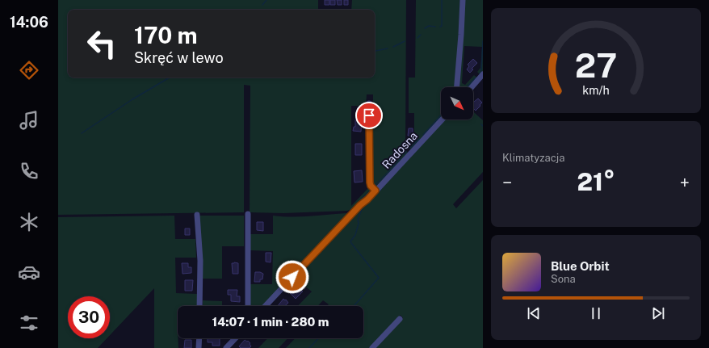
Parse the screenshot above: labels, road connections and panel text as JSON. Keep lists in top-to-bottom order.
{
  "streets": {
    "street": ["Radosna"]
  },
  "north": "bottom right",
  "page": {
    "tabs": "14:06",
    "turn": ["170 m", "Skręć w lewo"],
    "tile": "Klimatyzacja",
    "heat": ["−", "21°", "+"],
    "song": ["Blue Orbit", "Sona"],
    "limit": "30",
    "trip": "14:07 · 1 min · 280 m",
    "gauge": ["27", "km/h"]
  }
}
